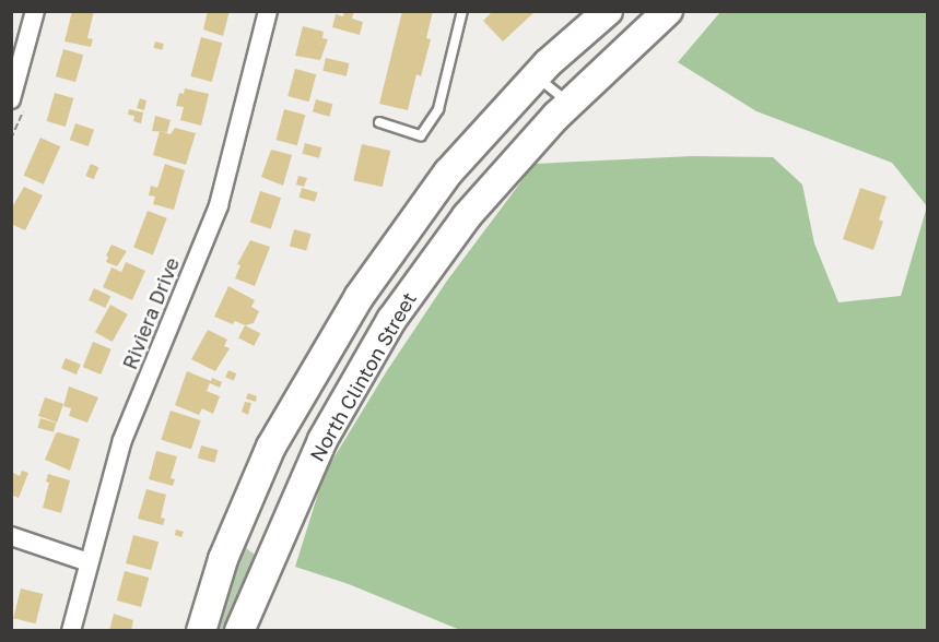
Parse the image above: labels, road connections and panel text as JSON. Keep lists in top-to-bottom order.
{
  "streets": {
    "main road": ["North Clinton Street"],
    "street": ["Riviera Drive"]
  }
}
